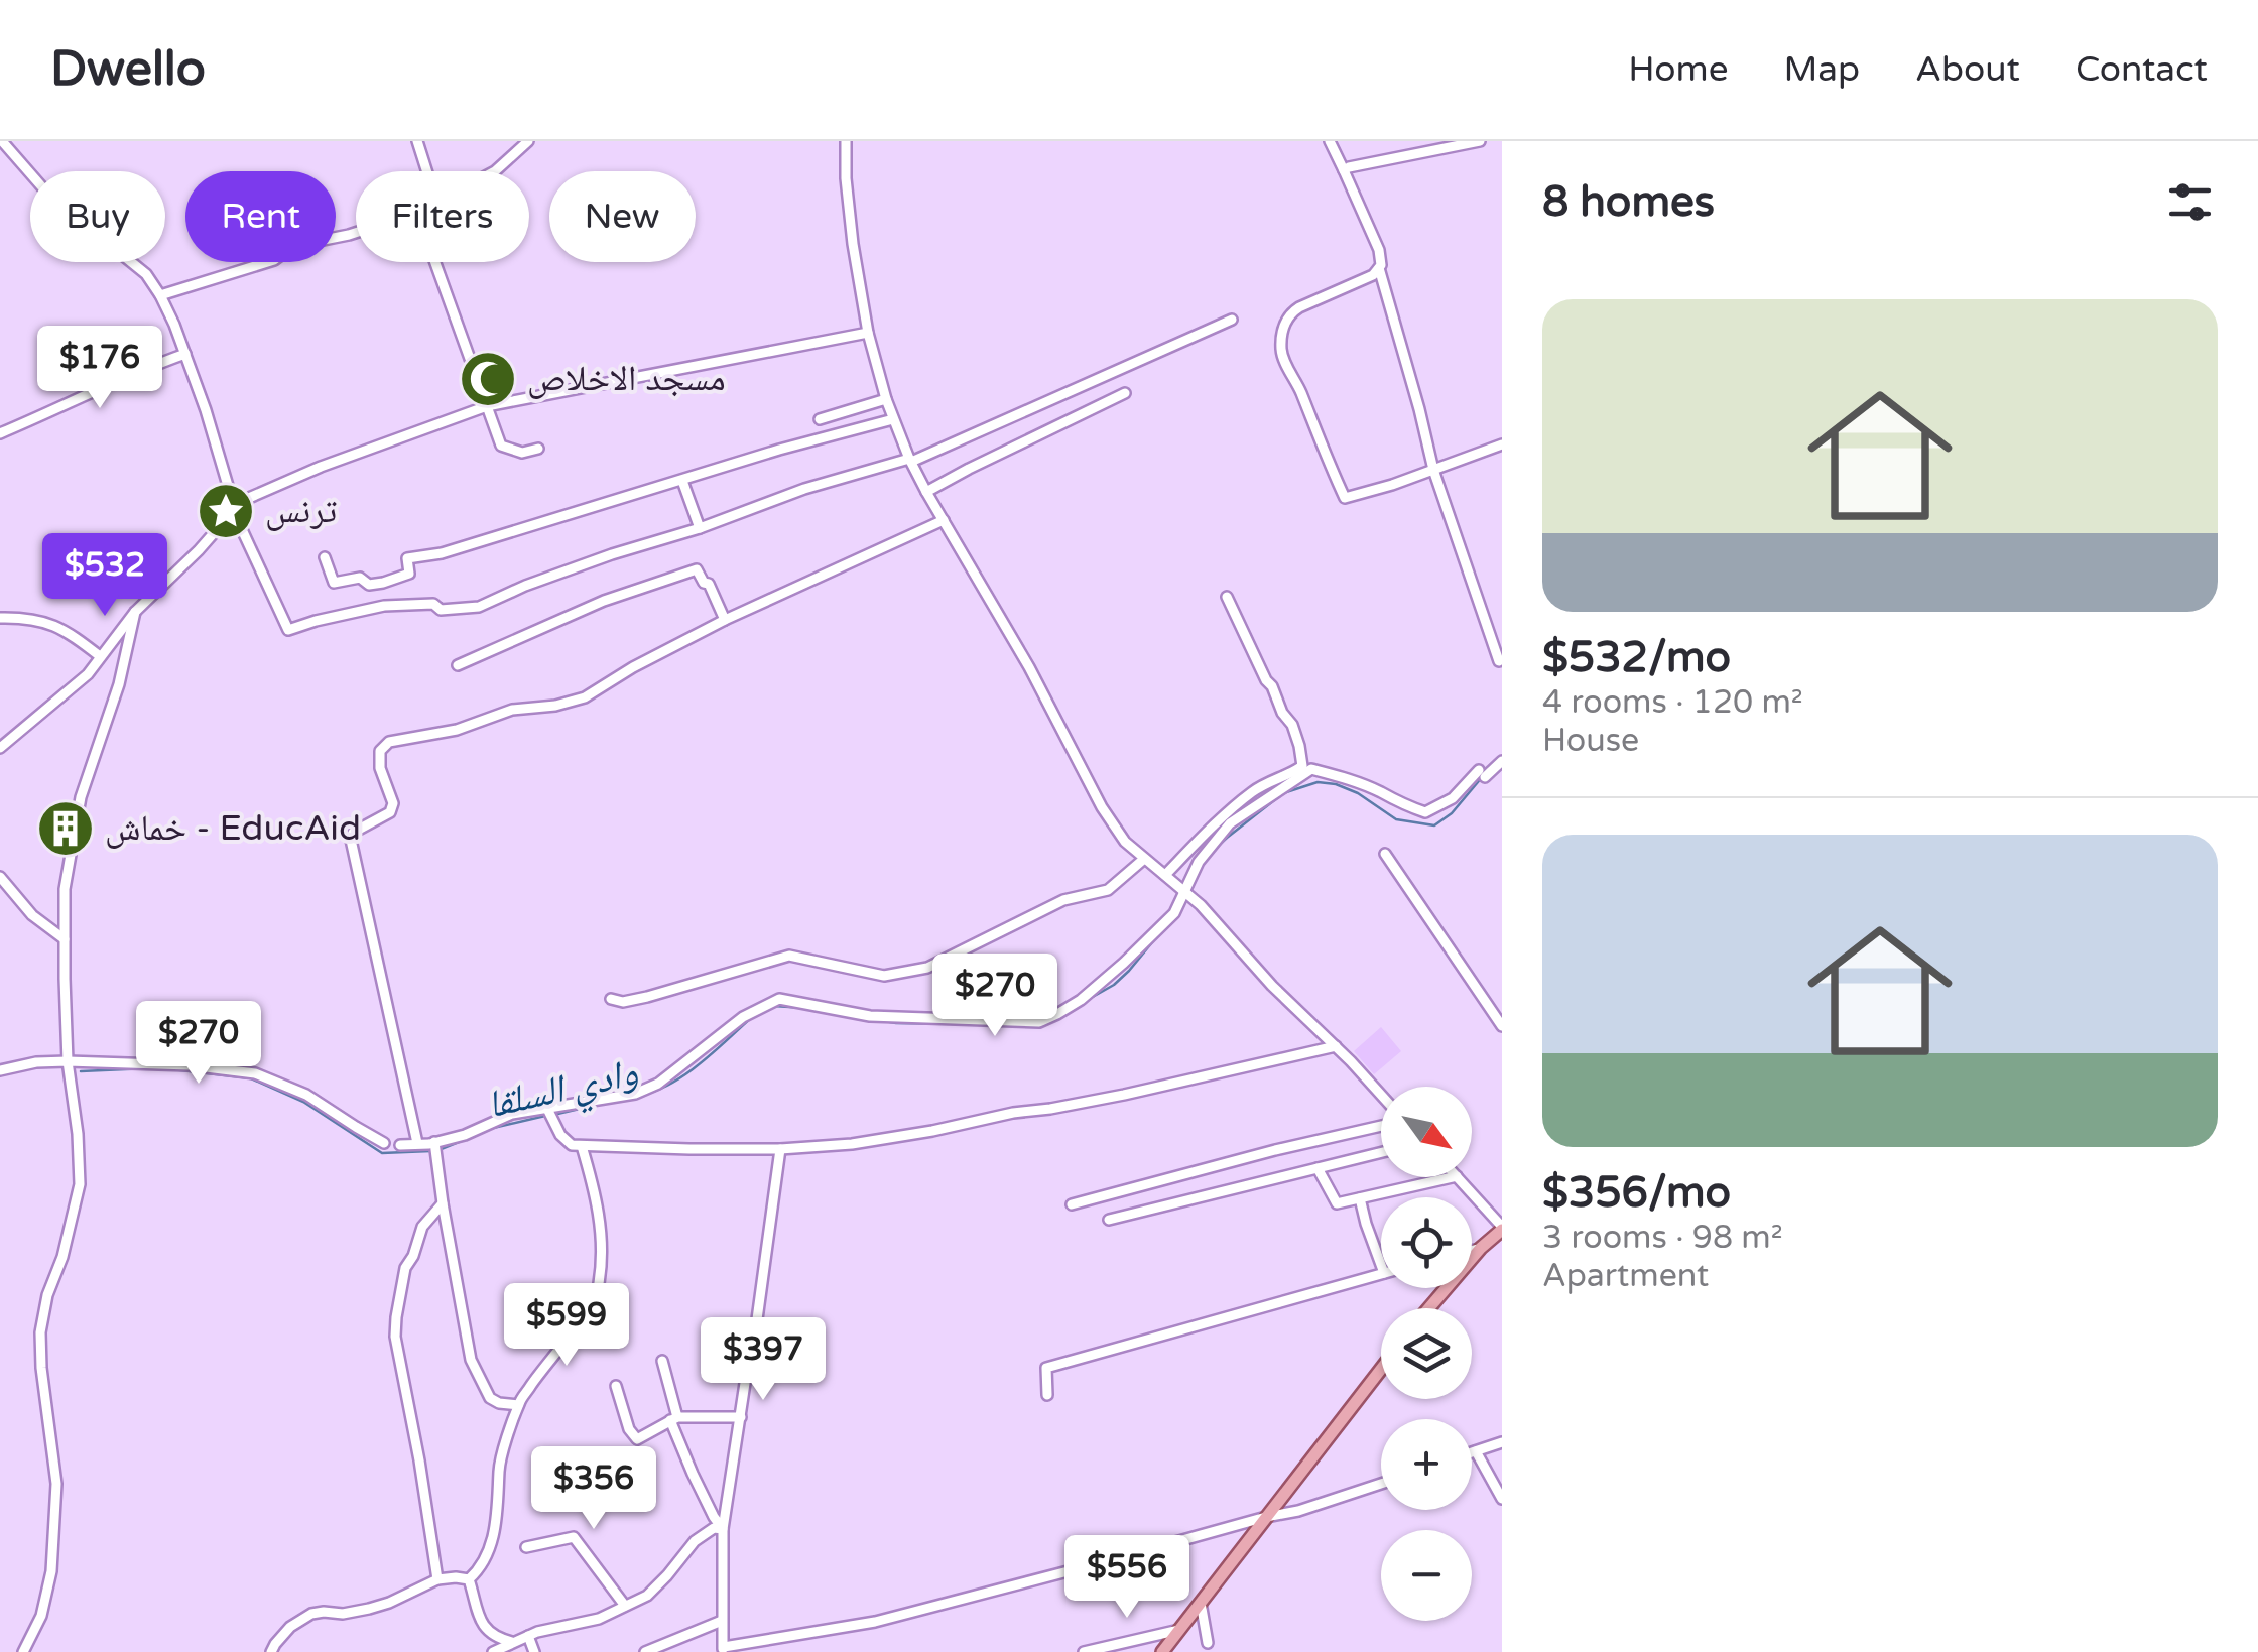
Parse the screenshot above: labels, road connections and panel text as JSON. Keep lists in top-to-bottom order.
{
  "water": ["وادي السلقا"],
  "places": {
    "mosque": ["مسجد الاخلاص"],
    "place": ["ترنس"],
    "building": ["خماش - EducAid"]
  },
  "north": "bottom right",
  "page": {
    "header": "Dwello",
    "nav": [
      "Home",
      "Map",
      "About",
      "Contact"
    ],
    "heading": "8 homes",
    "chip": [
      "Buy",
      "Rent",
      "Filters",
      "New"
    ],
    "list": [
      {
        "name": "$532/mo",
        "note": "4 rooms · 120 m² · House"
      },
      {
        "name": "$356/mo",
        "note": "3 rooms · 98 m² · Apartment"
      }
    ],
    "price": [
      "$176",
      "$532",
      "$270",
      "$270",
      "$599",
      "$397",
      "$356",
      "$556"
    ],
    "map_buttons": ["+", "−"]
  }
}
